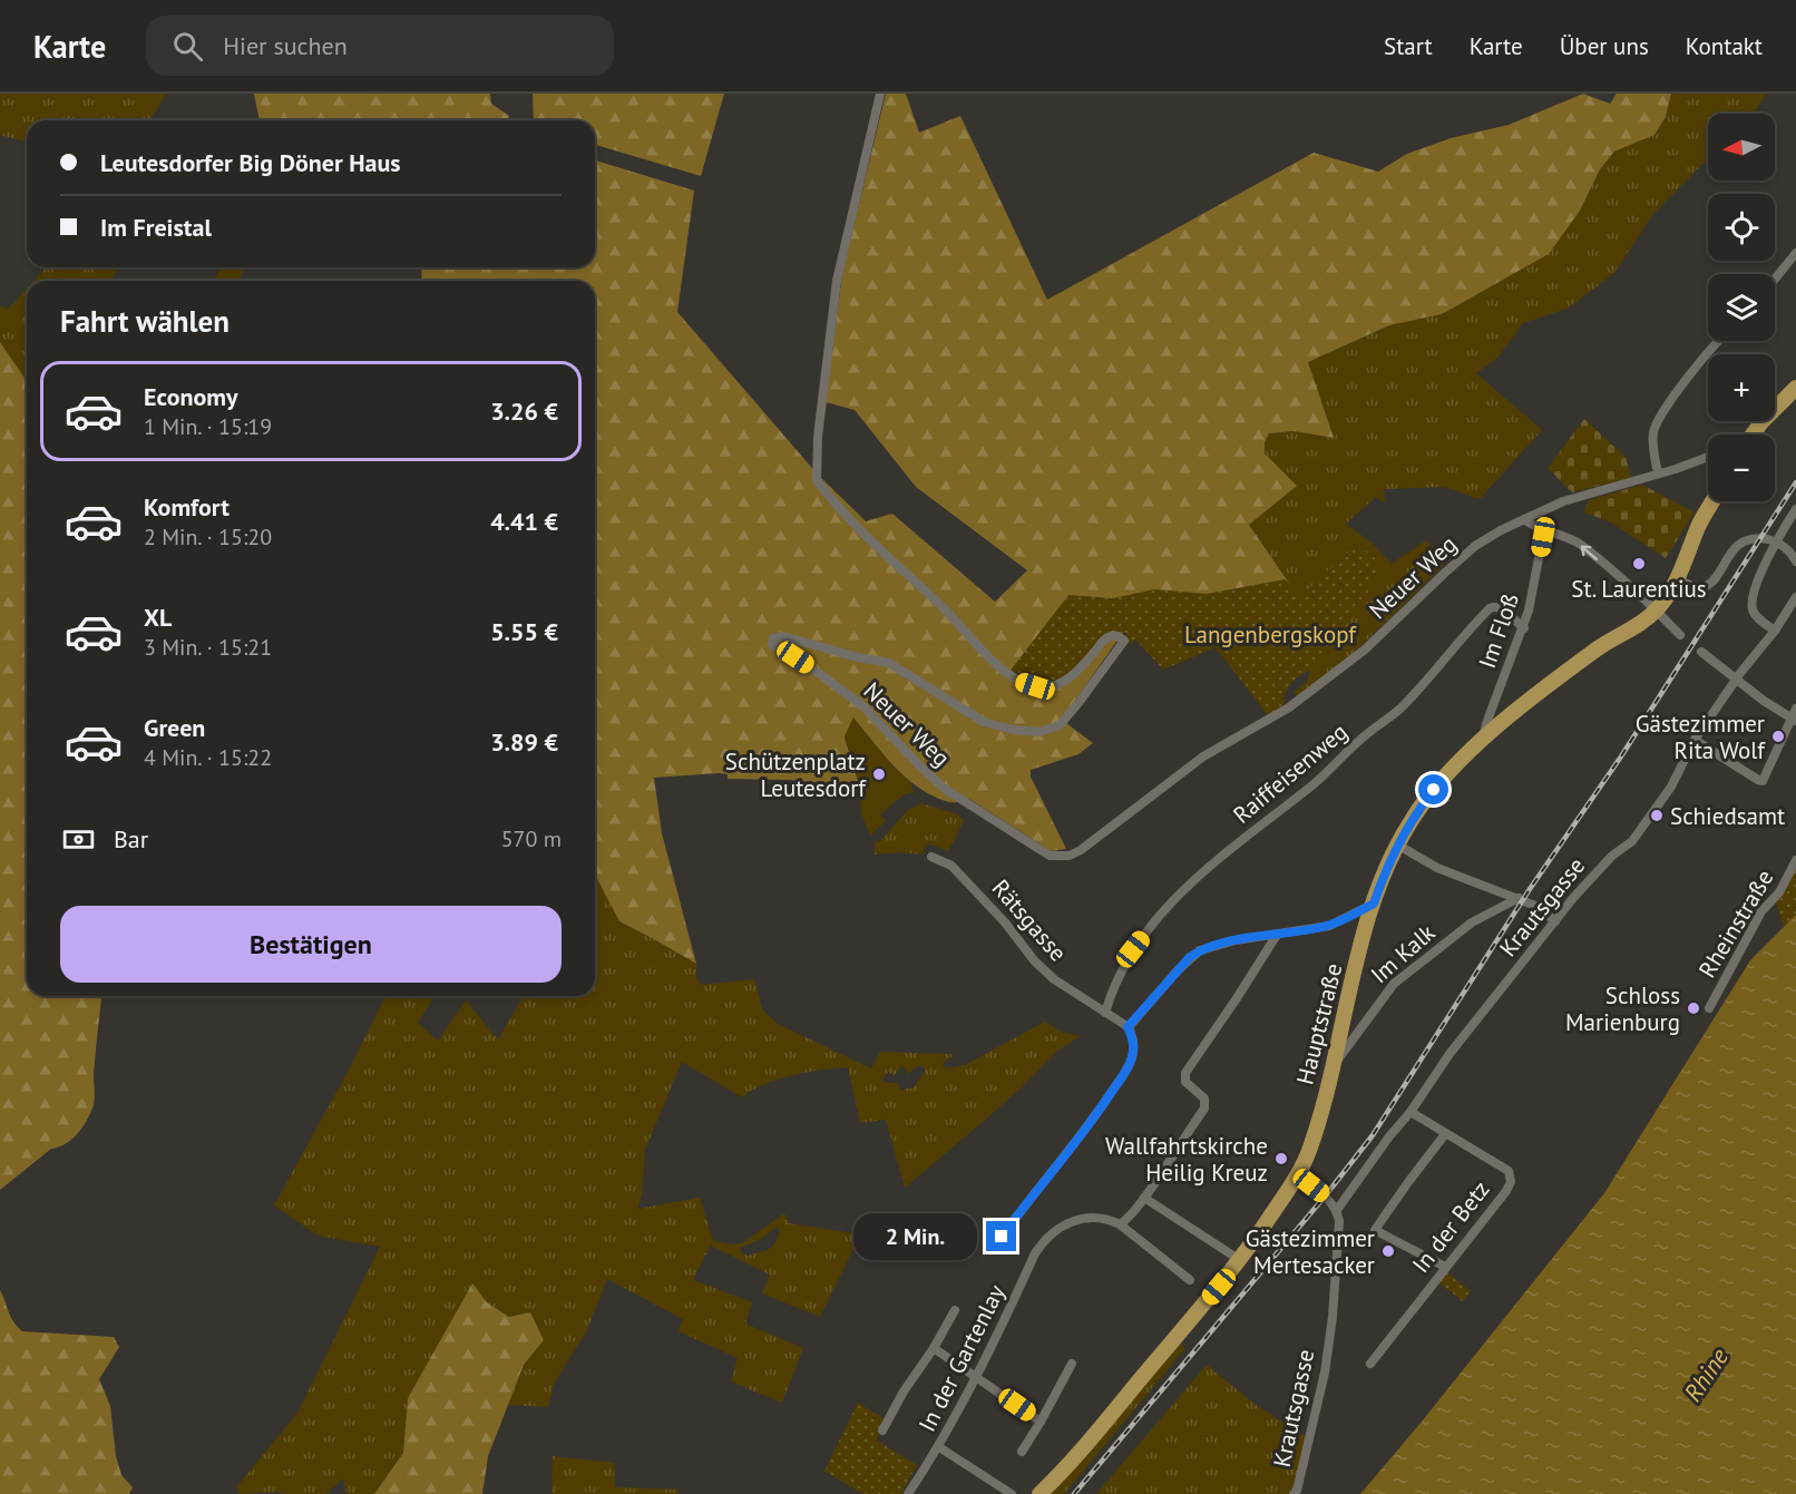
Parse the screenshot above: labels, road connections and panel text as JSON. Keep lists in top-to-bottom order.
{
  "streets": {
    "main road": ["Hauptstraße"],
    "street": [
      "Neuer Weg",
      "Im Floß",
      "Raiffeisenweg",
      "Krautsgasse",
      "Rätsgasse",
      "Rheinstraße",
      "Im Kalk",
      "In der Betz",
      "In der Gartenlay"
    ]
  },
  "crossings": [
    ["Im Floß", "Raiffeisenweg"],
    ["Im Floß", "Hauptstraße"],
    ["Raiffeisenweg", "Rätsgasse"],
    ["Krautsgasse", "In der Betz"],
    ["Im Kalk", "Hauptstraße"]
  ],
  "water": ["Rhine"],
  "parks": ["Langenbergskopf"],
  "places": [
    "St. Laurentius",
    "Gästezimmer Rita Wolf",
    "Schützenplatz Leutesdorf",
    "Schiedsamt",
    "Schloss Marienburg",
    "Wallfahrtskirche Heilig Kreuz",
    "Gästezimmer Mertesacker"
  ],
  "north": "left",
  "page": {
    "header": "Karte",
    "search": "Hier suchen",
    "nav": [
      "Start",
      "Karte",
      "Über uns",
      "Kontakt"
    ],
    "map_buttons": ["+", "−"],
    "banner": ["Leutesdorfer Big Döner Haus", "Im Freistal"],
    "heading": "Fahrt wählen",
    "list": [
      {
        "name": "Economy",
        "note": "1 Min. · 15:19",
        "value": "3.26 €"
      },
      {
        "name": "Komfort",
        "note": "2 Min. · 15:20",
        "value": "4.41 €"
      },
      {
        "name": "XL",
        "note": "3 Min. · 15:21",
        "value": "5.55 €"
      },
      {
        "name": "Green",
        "note": "4 Min. · 15:22",
        "value": "3.89 €"
      }
    ],
    "pay": ["Bar", "570 m"],
    "buttons": "Bestätigen",
    "bubble": "2 Min."
  }
}
